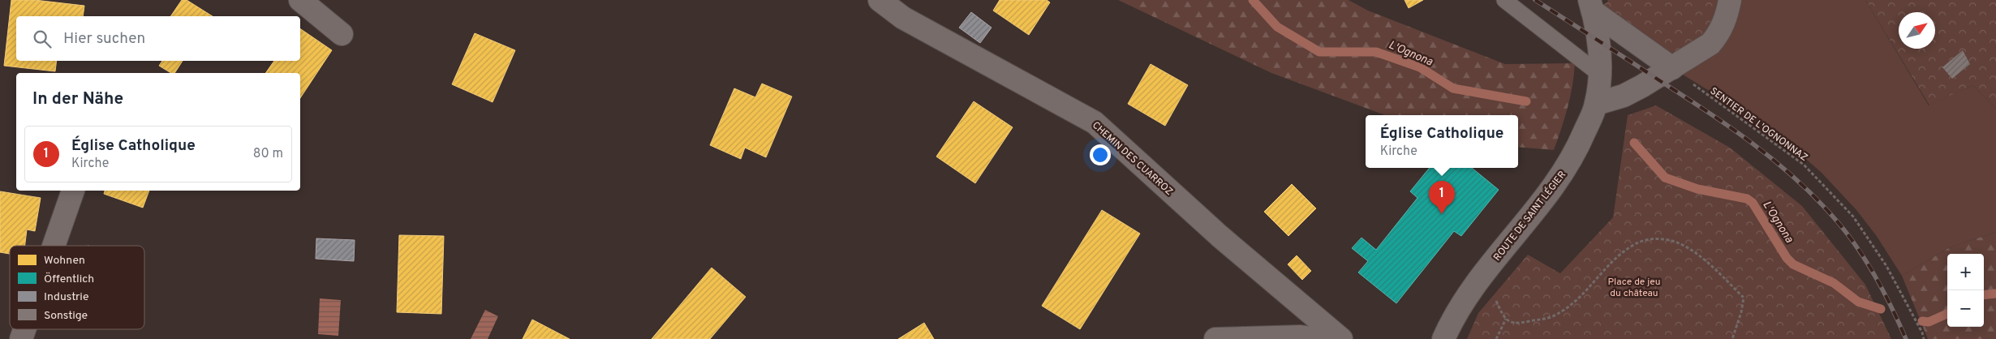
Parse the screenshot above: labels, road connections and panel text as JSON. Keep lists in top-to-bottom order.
{
  "streets": {
    "street": ["CHEMIN DES CUARROZ", "ROUTE DE SAINT LÉGIER"],
    "path": ["SENTIER DE L'OGNONNAZ"]
  },
  "water": ["L'Ognona"],
  "parks": ["Place de jeu du château"],
  "legend": [
    "Wohnen",
    "Öffentlich",
    "Industrie",
    "Sonstige"
  ],
  "north": "top right",
  "page": {
    "search": "Hier suchen",
    "heading": "In der Nähe",
    "popup": ["Église Catholique", "Kirche"],
    "list": [
      {
        "mark": "1",
        "name": "Église Catholique",
        "note": "Kirche",
        "value": "80 m"
      }
    ],
    "pins": "1",
    "map_buttons": ["+", "−"]
  }
}
